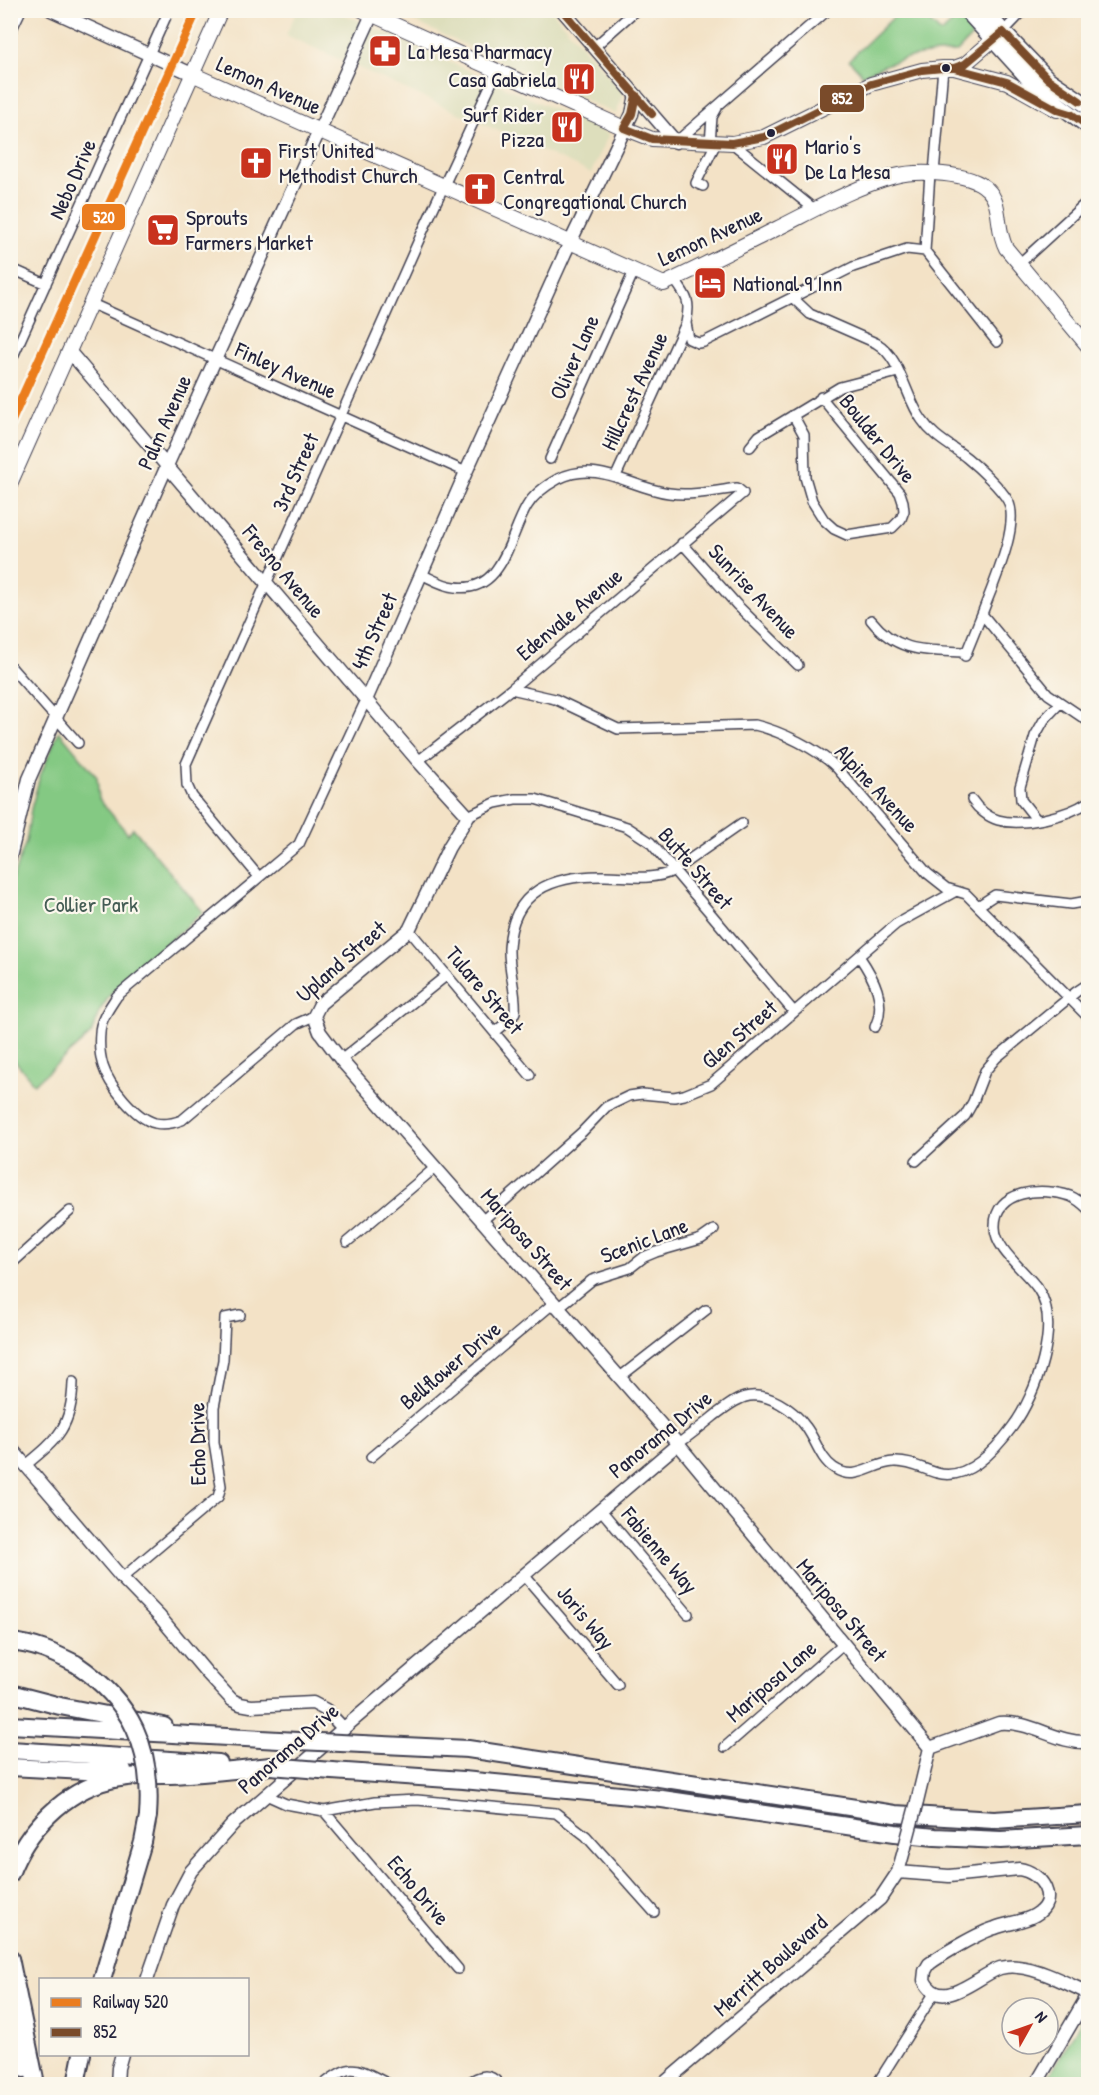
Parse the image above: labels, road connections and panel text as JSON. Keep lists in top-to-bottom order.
{
  "streets": {
    "main road": ["Lemon Avenue"],
    "street": [
      "Nebo Drive",
      "Oliver Lane",
      "Finley Avenue",
      "Hillcrest Avenue",
      "Palm Avenue",
      "Boulder Drive",
      "3rd Street",
      "Fresno Avenue",
      "Sunrise Avenue",
      "Edenvale Avenue",
      "4th Street",
      "Alpine Avenue",
      "Butte Street",
      "Upland Street",
      "Tulare Street",
      "Glen Street",
      "Mariposa Street",
      "Scenic Lane",
      "Bellflower Drive",
      "Panorama Drive",
      "Echo Drive",
      "Fabienne Way",
      "Joris Way",
      "Mariposa Lane",
      "Merritt Boulevard"
    ]
  },
  "crossings": [
    ["Lemon Avenue", "Nebo Drive"],
    ["Lemon Avenue", "Oliver Lane"],
    ["Lemon Avenue", "Hillcrest Avenue"],
    ["Lemon Avenue", "Palm Avenue"],
    ["Lemon Avenue", "3rd Street"],
    ["Lemon Avenue", "4th Street"],
    ["Finley Avenue", "Palm Avenue"],
    ["Finley Avenue", "3rd Street"],
    ["Finley Avenue", "4th Street"],
    ["Hillcrest Avenue", "Edenvale Avenue"],
    ["Palm Avenue", "Fresno Avenue"],
    ["3rd Street", "Fresno Avenue"],
    ["3rd Street", "4th Street"],
    ["Fresno Avenue", "Edenvale Avenue"],
    ["Fresno Avenue", "4th Street"],
    ["Fresno Avenue", "Butte Street"],
    ["Fresno Avenue", "Upland Street"],
    ["Sunrise Avenue", "Edenvale Avenue"],
    ["Edenvale Avenue", "Alpine Avenue"],
    ["4th Street", "Upland Street"],
    ["Alpine Avenue", "Glen Street"],
    ["Butte Street", "Upland Street"],
    ["Butte Street", "Glen Street"],
    ["Upland Street", "Tulare Street"],
    ["Upland Street", "Mariposa Street"],
    ["Glen Street", "Mariposa Street"],
    ["Mariposa Street", "Scenic Lane"],
    ["Mariposa Street", "Bellflower Drive"],
    ["Mariposa Street", "Panorama Drive"],
    ["Mariposa Street", "Mariposa Lane"],
    ["Scenic Lane", "Bellflower Drive"],
    ["Panorama Drive", "Fabienne Way"],
    ["Panorama Drive", "Joris Way"]
  ],
  "parks": ["Collier Park"],
  "places": {
    "pharmacy": ["La Mesa Pharmacy"],
    "restaurant": ["Casa Gabriela", "Surf Rider Pizza", "Mario's De La Mesa"],
    "church": ["First United Methodist Church", "Central Congregational Church"],
    "supermarket": ["Sprouts Farmers Market"],
    "hotel": ["National 9 Inn"]
  },
  "lines": ["rail line 520", "transit line 852"],
  "legend": ["Railway 520", "852"],
  "north": "top right"
}
